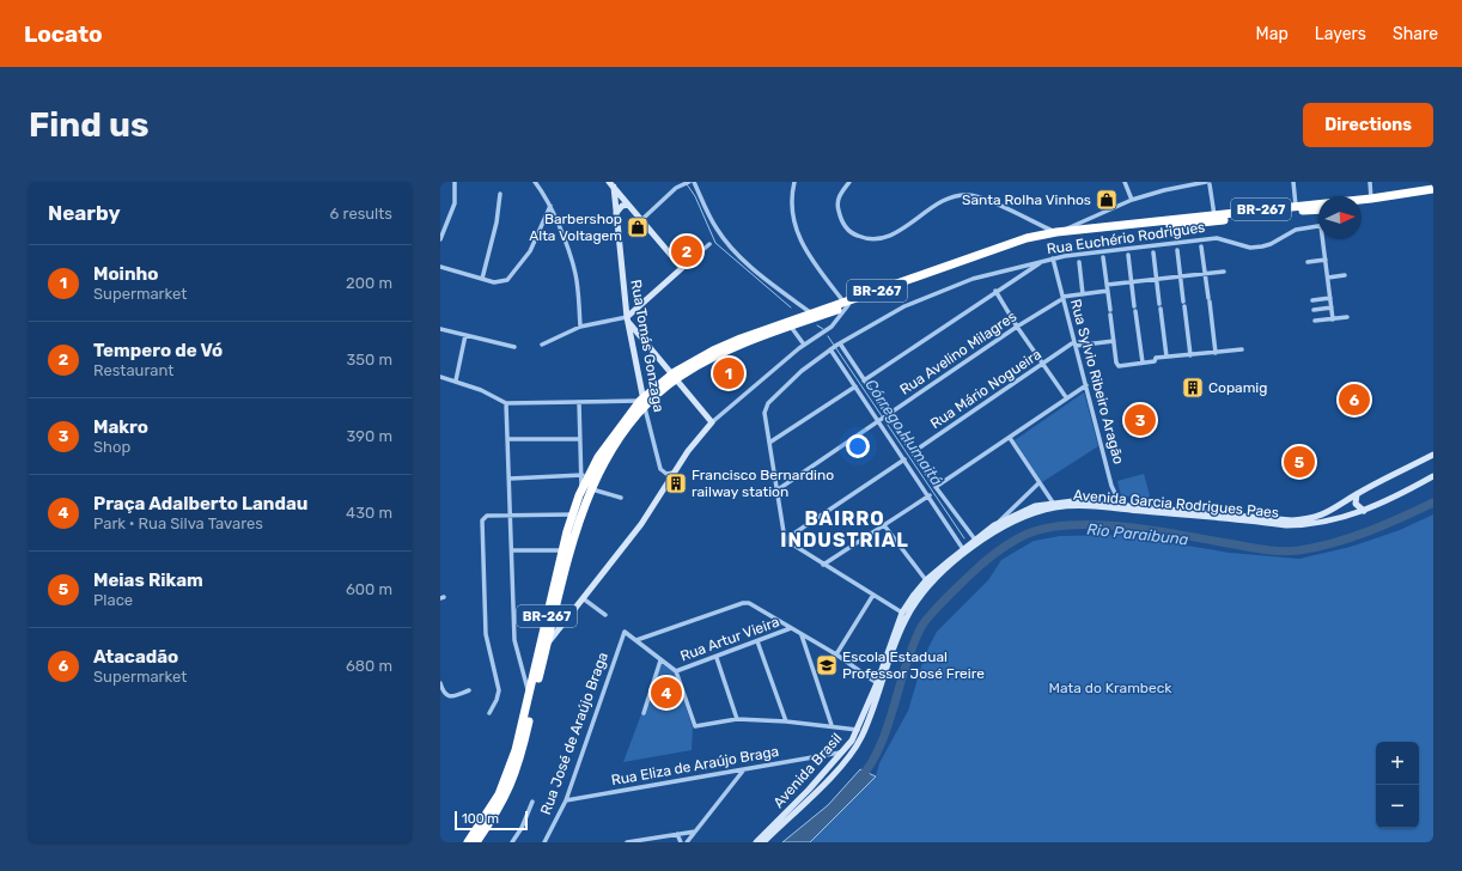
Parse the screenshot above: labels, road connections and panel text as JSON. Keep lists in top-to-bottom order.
{
  "streets": {
    "highway": ["BR-267"],
    "main road": ["Rua Tomás Gonzaga", "Avenida Garcia Rodrigues Paes", "Avenida Brasil"],
    "street": [
      "Rua Euchério Rodrigues",
      "Rua Avelino Milagres",
      "Rua Sylvio Ribeiro Aragão",
      "Rua Mário Nogueira",
      "Rua Artur Vieira",
      "Rua José de Araújo Braga",
      "Rua Eliza de Araújo Braga"
    ]
  },
  "crossings": [
    ["BR-267", "Rua Tomás Gonzaga"],
    ["Rua Euchério Rodrigues", "Rua Sylvio Ribeiro Aragão"],
    ["Rua Avelino Milagres", "Rua Sylvio Ribeiro Aragão"],
    ["Rua Sylvio Ribeiro Aragão", "Rua Mário Nogueira"],
    ["Rua Sylvio Ribeiro Aragão", "Avenida Garcia Rodrigues Paes"],
    ["Avenida Garcia Rodrigues Paes", "Avenida Brasil"],
    ["Rua José de Araújo Braga", "Rua Eliza de Araújo Braga"],
    ["Rua Eliza de Araújo Braga", "Avenida Brasil"]
  ],
  "districts": ["BAIRRO INDUSTRIAL"],
  "water": ["Córrego Humaitá", "Rio Paraibuna"],
  "parks": ["Mata do Krambeck"],
  "places": {
    "shop": ["Santa Rolha Vinhos", "Barbershop Alta Voltagem"],
    "building": ["Copamig", "Francisco Bernardino railway station"],
    "school or university": ["Escola Estadual Professor José Freire"]
  },
  "scale_bar": "100 m",
  "north": "right",
  "page": {
    "header": "Locato",
    "nav": ["Map", "Layers", "Share"],
    "buttons": "Directions",
    "title": "Find us",
    "heading": ["Nearby", "6 results"],
    "pins": [
      "2",
      "1",
      "6",
      "3",
      "5",
      "4"
    ],
    "list": [
      {
        "mark": "1",
        "name": "Moinho",
        "note": "Supermarket",
        "value": "200 m"
      },
      {
        "mark": "2",
        "name": "Tempero de Vó",
        "note": "Restaurant",
        "value": "350 m"
      },
      {
        "mark": "3",
        "name": "Makro",
        "note": "Shop",
        "value": "390 m"
      },
      {
        "mark": "4",
        "name": "Praça Adalberto Landau",
        "note": "Park · Rua Silva Tavares",
        "value": "430 m"
      },
      {
        "mark": "5",
        "name": "Meias Rikam",
        "note": "Place",
        "value": "600 m"
      },
      {
        "mark": "6",
        "name": "Atacadão",
        "note": "Supermarket",
        "value": "680 m"
      }
    ],
    "map_buttons": ["+", "−"],
    "scale": "100 m"
  }
}
